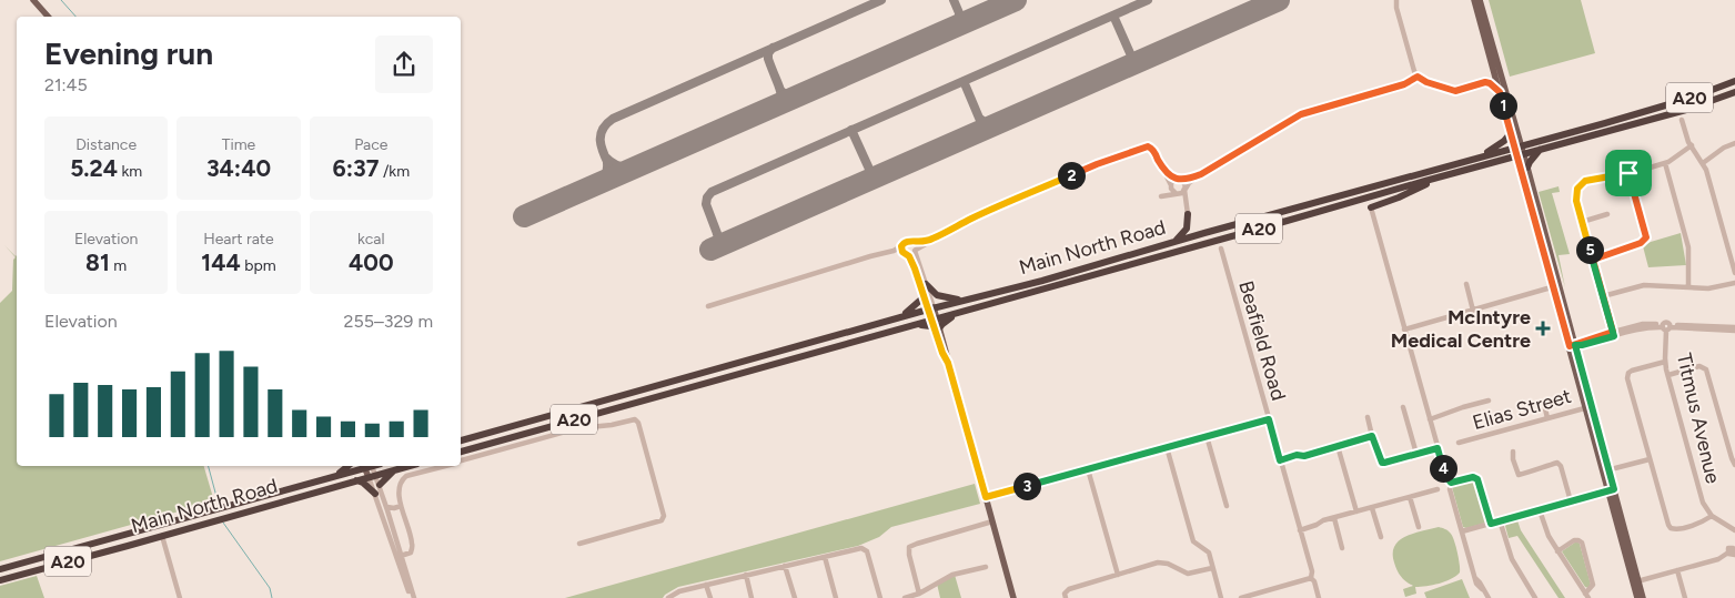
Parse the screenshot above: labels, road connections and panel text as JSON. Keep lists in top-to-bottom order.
{
  "streets": {
    "highway": ["A20", "Main North Road"],
    "street": ["Beafield Road", "Elias Street", "Titmus Avenue"]
  },
  "places": {
    "health": ["McIntyre Medical Centre"]
  },
  "page": {
    "heading": ["Evening run", "21:45"],
    "pins": [
      "1",
      "2",
      "5",
      "4",
      "3"
    ],
    "stats": [
      ["Distance", "5.24 km"],
      ["Time", "34:40"],
      ["Pace", "6:37 /km"],
      ["Elevation", "81 m"],
      ["Heart rate", "144 bpm"],
      ["kcal", "400"]
    ],
    "chart": ["Elevation", "255–329 m"]
  }
}
